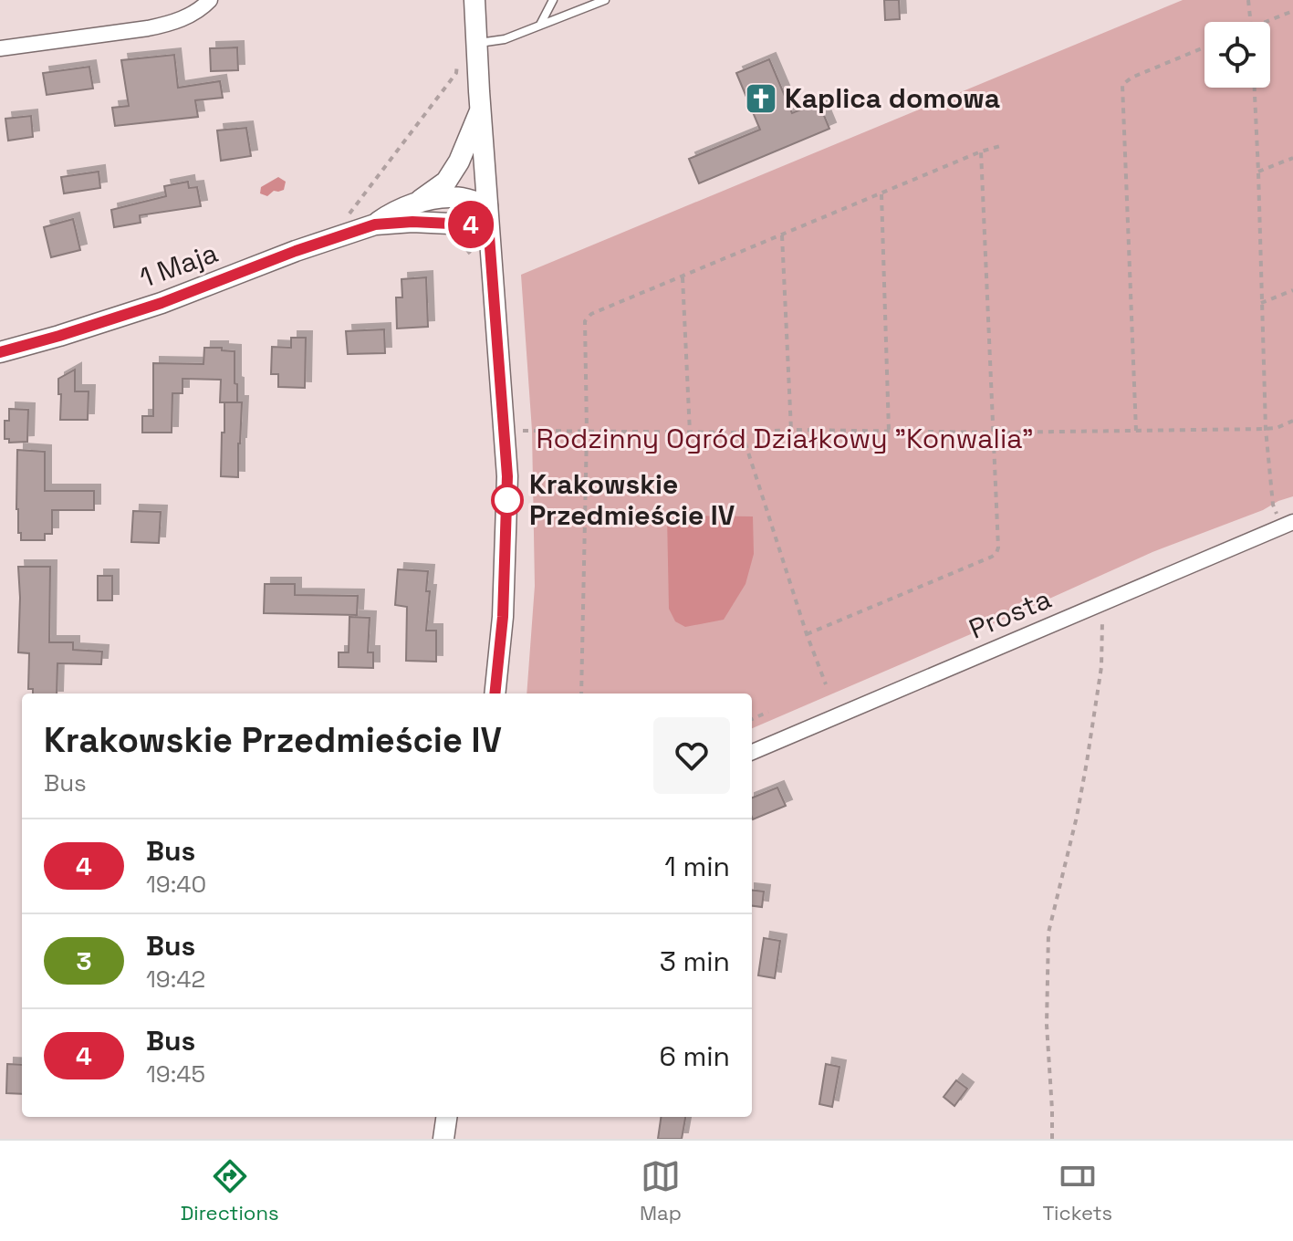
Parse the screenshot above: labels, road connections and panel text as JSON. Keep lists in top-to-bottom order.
{
  "streets": {
    "main road": ["1 Maja"],
    "street": ["Prosta"]
  },
  "parks": ["Rodzinny Ogród Działkowy \"Konwalia\""],
  "places": {
    "church": ["Kaplica domowa"],
    "other": ["Krakowskie Przedmieście IV"]
  },
  "lines": ["bus line 4"],
  "page": {
    "on_map": "4",
    "heading": ["Krakowskie Przedmieście IV", "Bus"],
    "list": [
      {
        "mark": "4",
        "name": "Bus",
        "note": "19:40",
        "value": "1 min"
      },
      {
        "mark": "3",
        "name": "Bus",
        "note": "19:42",
        "value": "3 min"
      },
      {
        "mark": "4",
        "name": "Bus",
        "note": "19:45",
        "value": "6 min"
      }
    ],
    "tabs": ["Directions", "Map", "Tickets"]
  }
}
